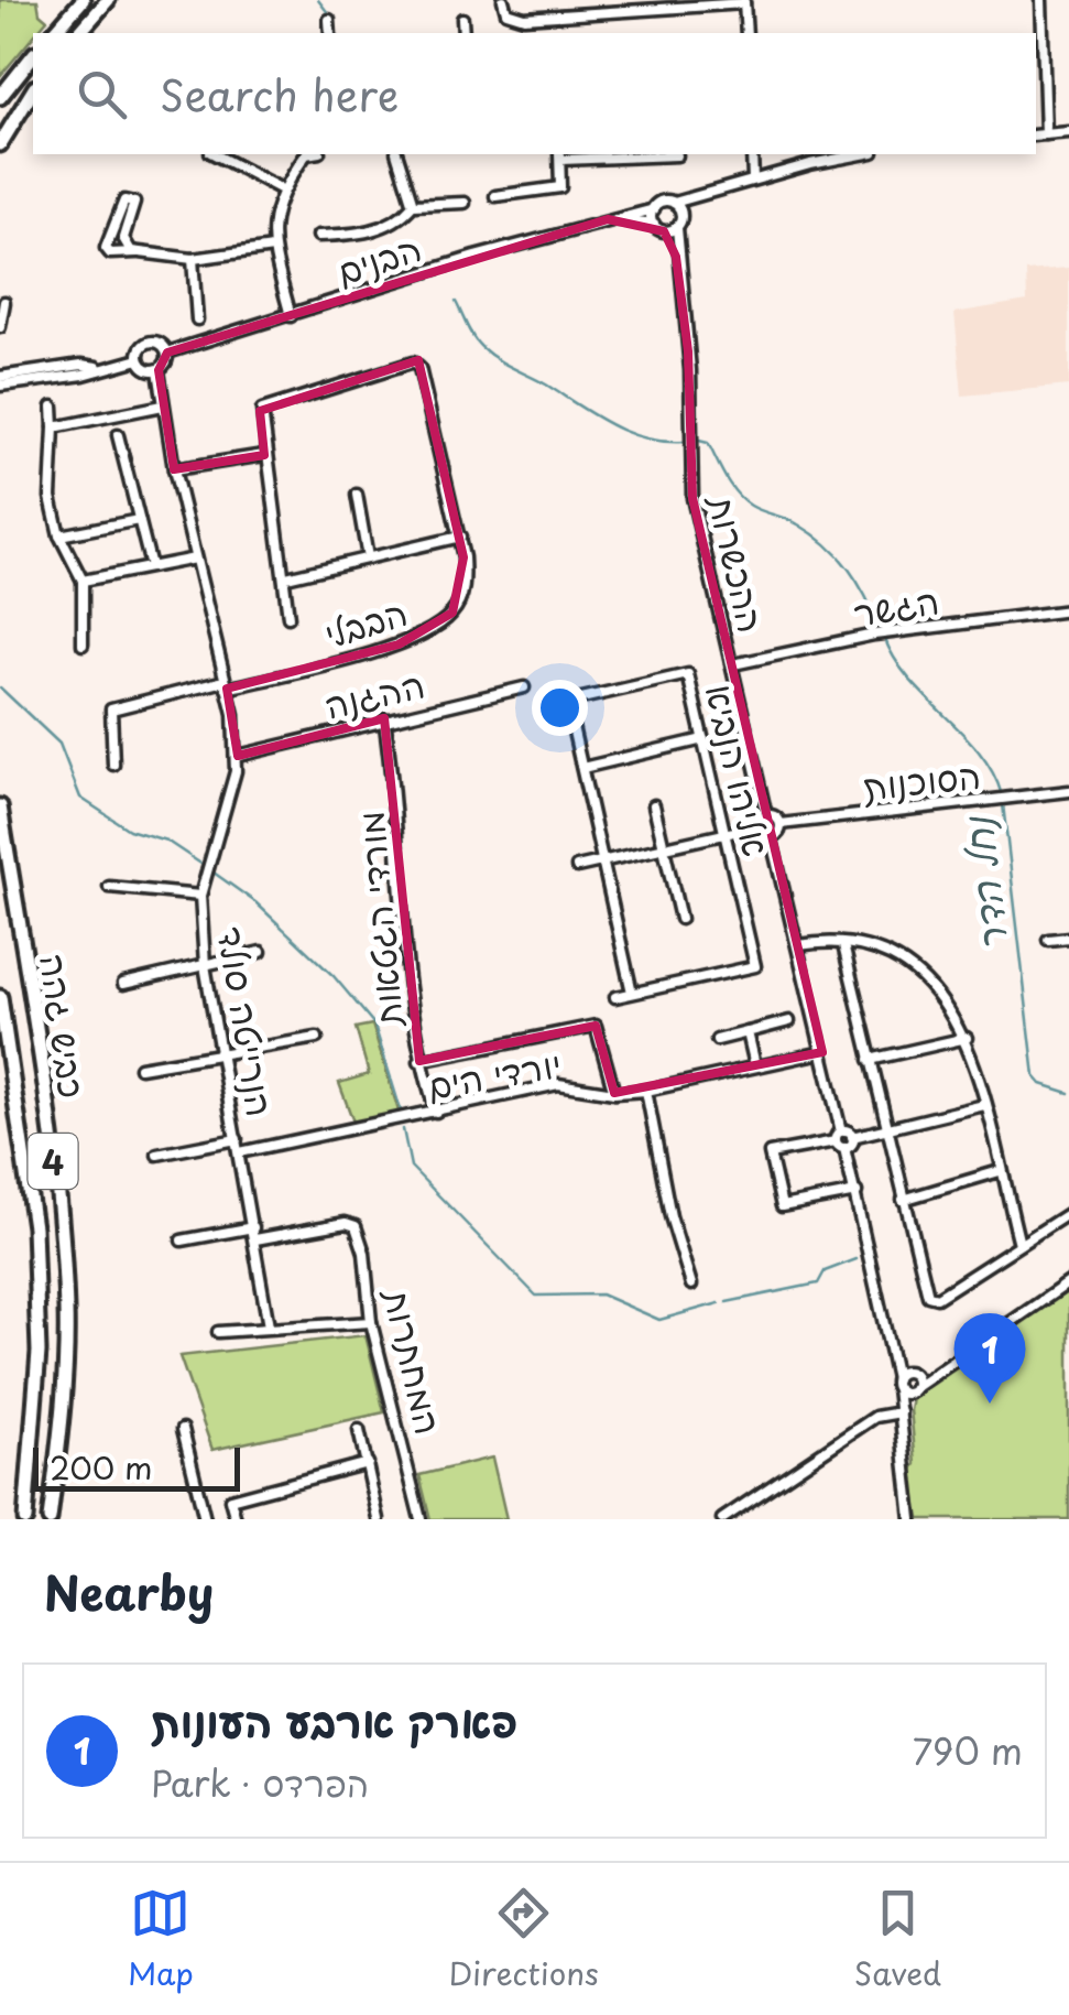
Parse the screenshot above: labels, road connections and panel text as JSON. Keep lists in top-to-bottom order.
{
  "streets": {
    "highway": ["כביש גהה", "4"],
    "street": [
      "הבנים",
      "ההכשרות",
      "הגשר",
      "הבבלי",
      "ההגנה",
      "אליהו הנביא",
      "הסוכנות",
      "מורדי הגטאות",
      "הנרייטה סולד",
      "יורדי הים",
      "המחתרות"
    ]
  },
  "crossings": [
    ["הבנים", "ההכשרות"],
    ["ההכשרות", "הגשר"],
    ["הבבלי", "הנרייטה סולד"],
    ["ההגנה", "מורדי הגטאות"],
    ["ההגנה", "הנרייטה סולד"],
    ["מורדי הגטאות", "יורדי הים"],
    ["הנרייטה סולד", "יורדי הים"],
    ["הנרייטה סולד", "המחתרות"]
  ],
  "water": ["נחל הדר"],
  "scale_bar": "200 m",
  "page": {
    "search": "Search here",
    "pins": "1",
    "scale": "200 m",
    "heading": "Nearby",
    "list": [
      {
        "mark": "1",
        "name": "פארק ארבע העונות",
        "note": "Park · הפרדס",
        "value": "790 m"
      }
    ],
    "nav": ["Map", "Directions", "Saved"]
  }
}
